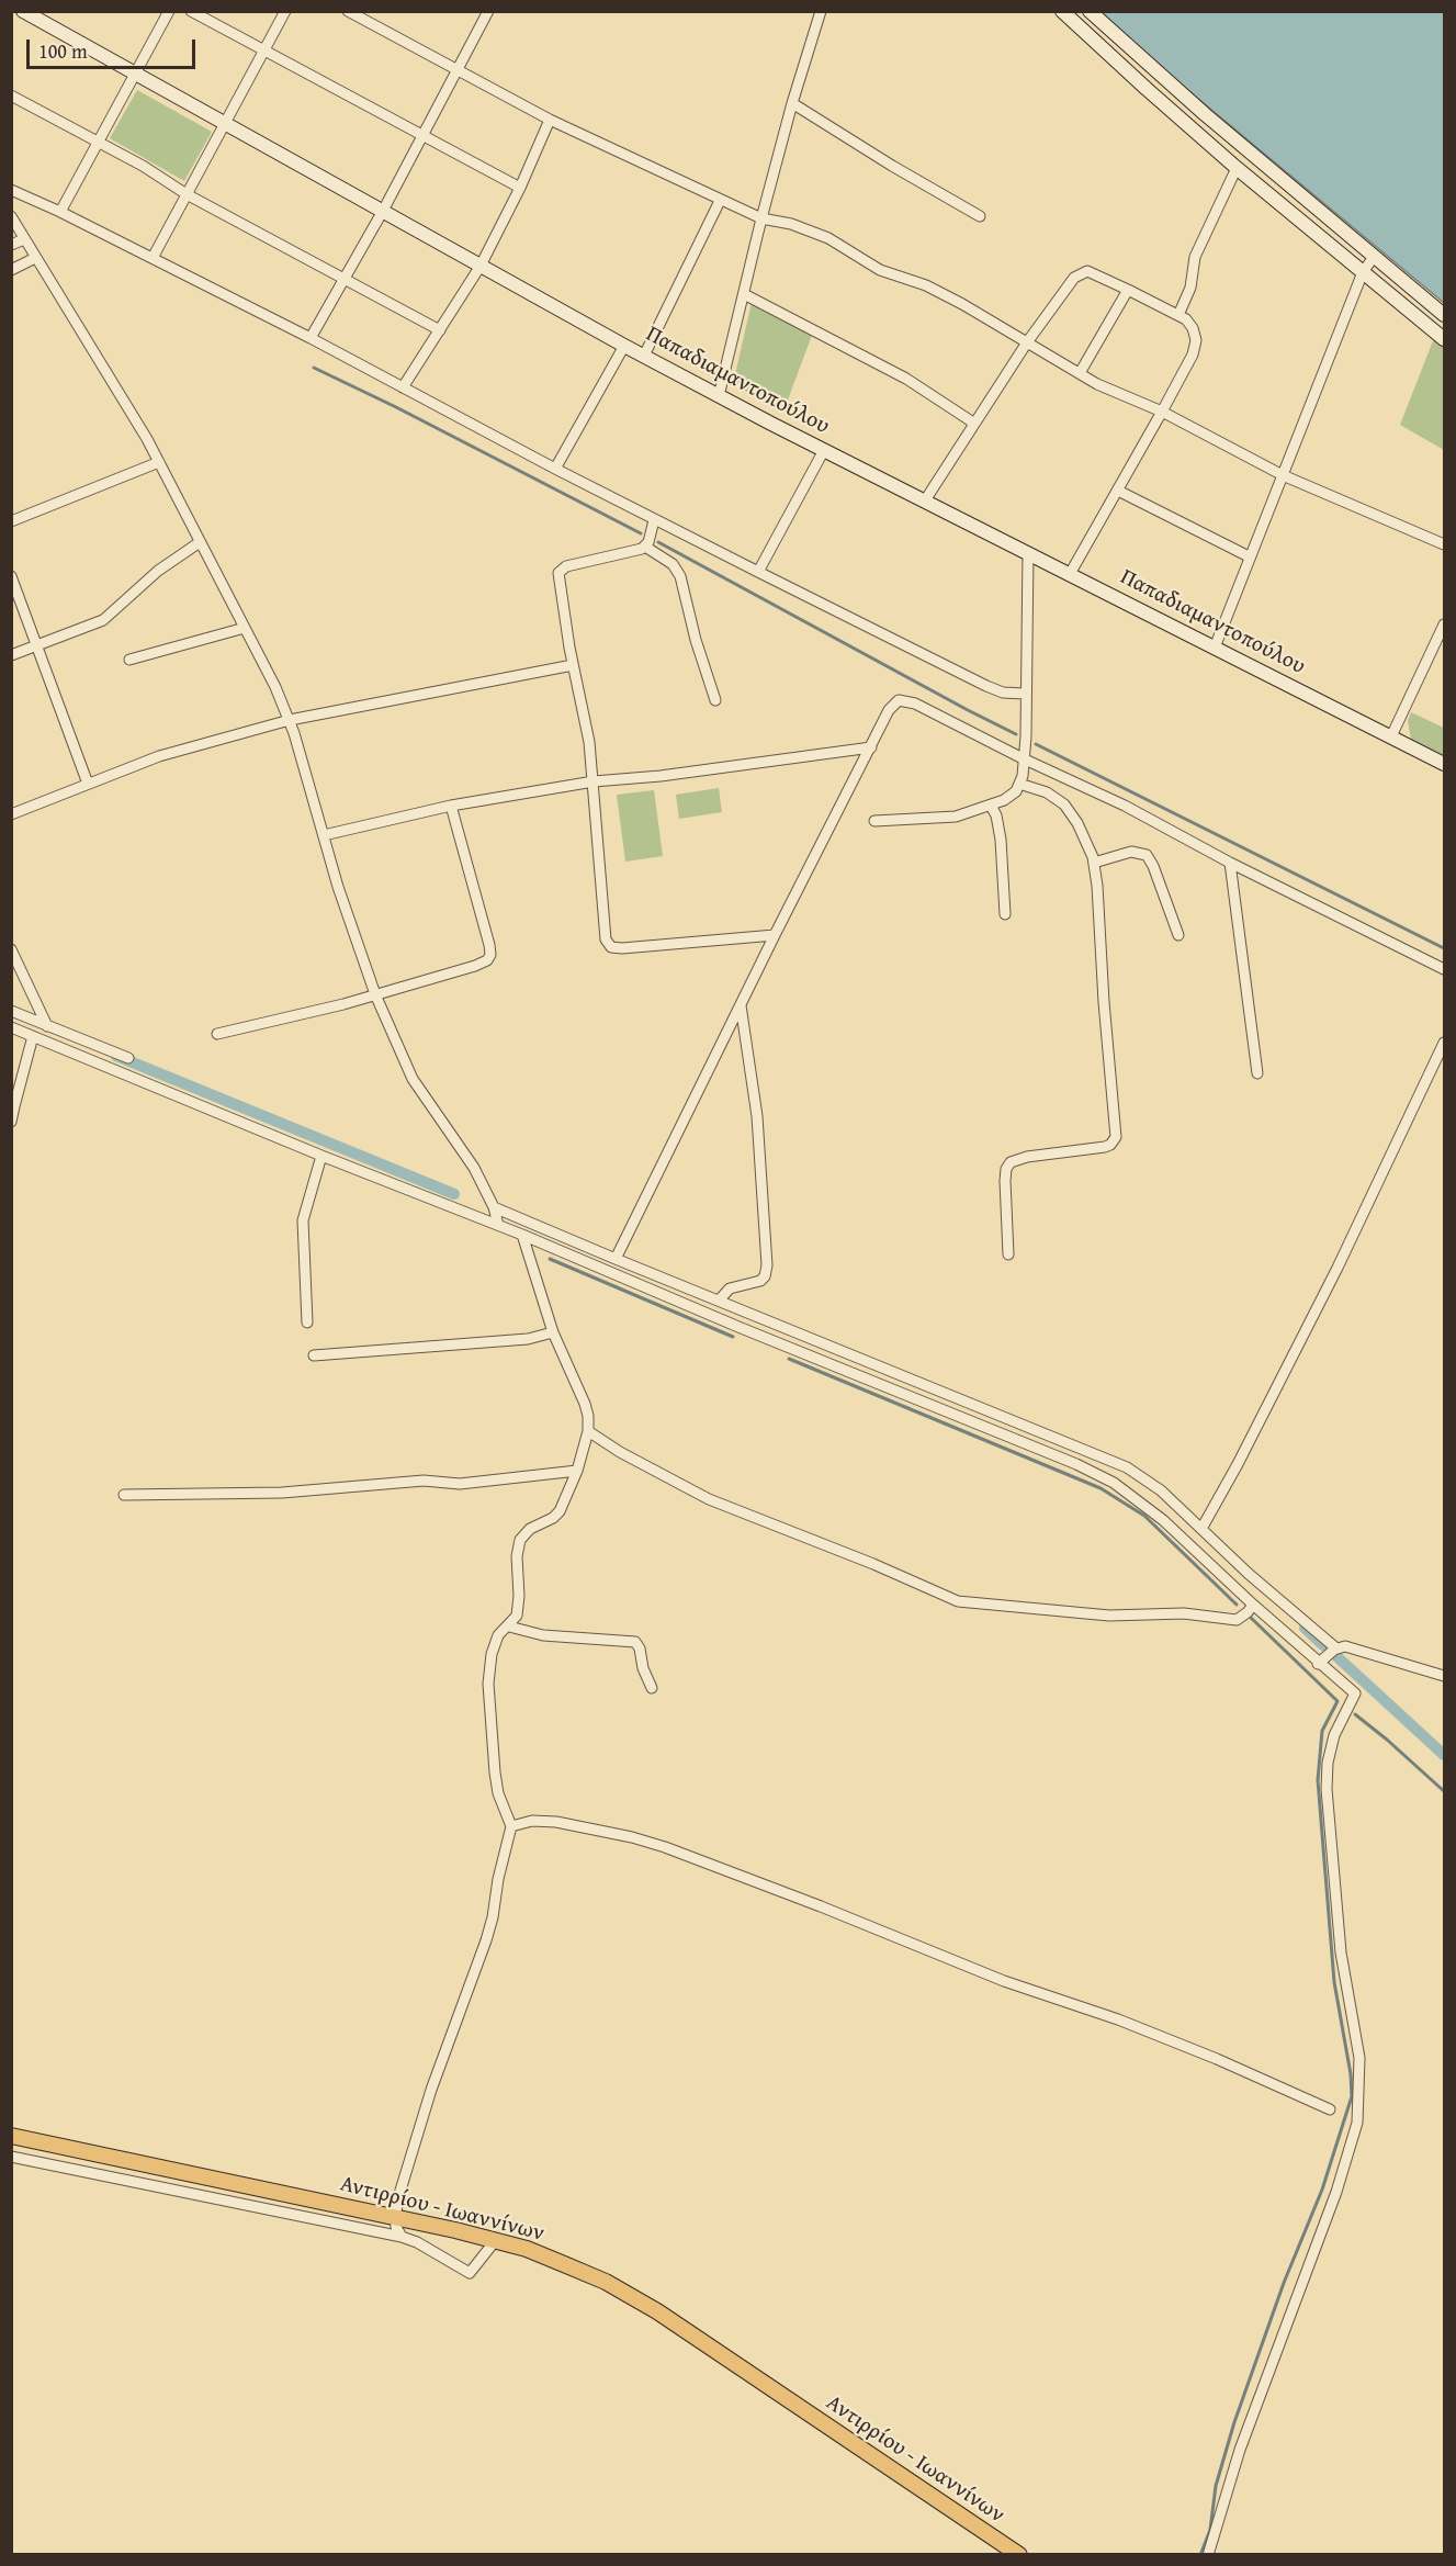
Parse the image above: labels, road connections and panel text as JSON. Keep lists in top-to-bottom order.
{
  "streets": {
    "main road": ["Παπαδιαμαντοπούλου", "Αντιρρίου - Ιωαννίνων"]
  },
  "scale_bar": "100 m"
}
